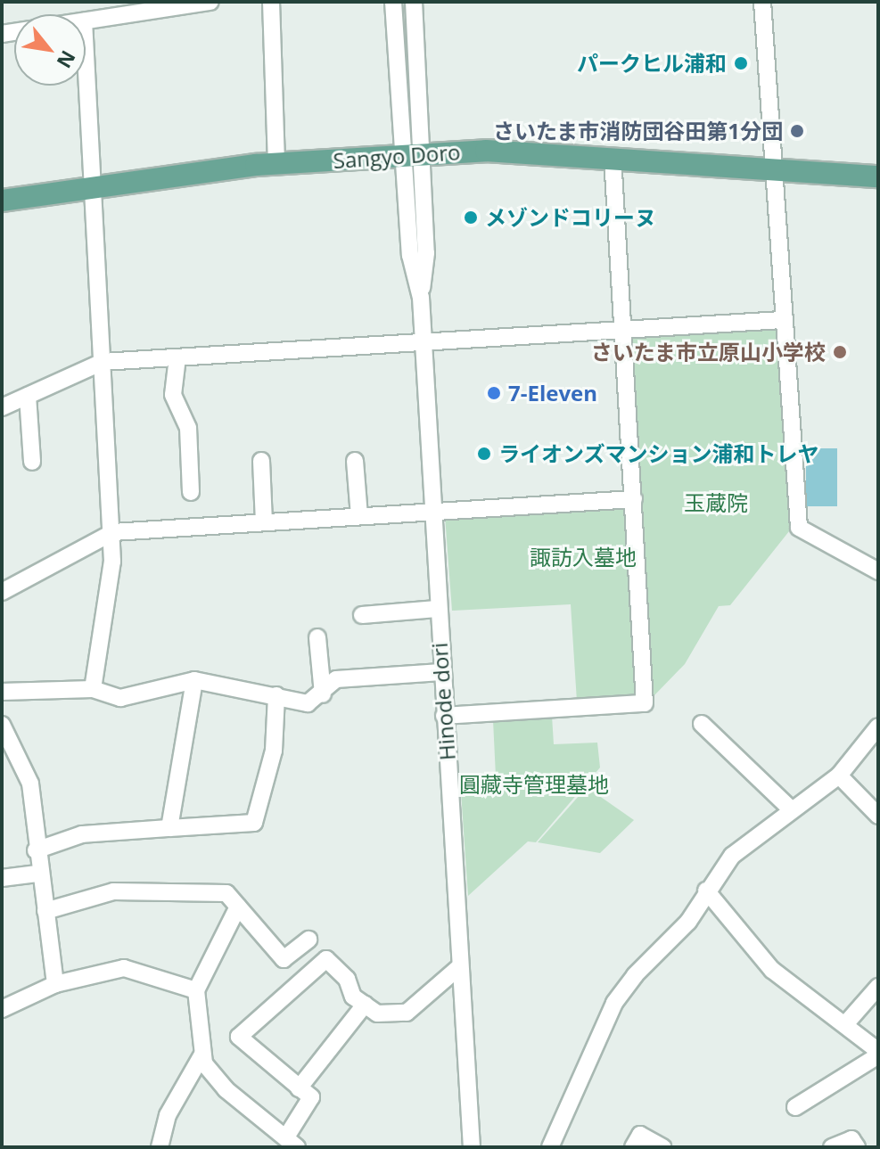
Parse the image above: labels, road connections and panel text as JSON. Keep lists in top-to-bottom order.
{
  "streets": {
    "main road": ["Sangyo Doro"],
    "street": ["Hinode dori"]
  },
  "crossings": [
    ["Sangyo Doro", "Hinode dori"]
  ],
  "parks": ["玉蔵院", "諏訪入墓地", "圓藏寺管理墓地"],
  "places": [
    "パークヒル浦和",
    "さいたま市消防団谷田第1分団",
    "メゾンドコリーヌ",
    "さいたま市立原山小学校",
    "7-Eleven",
    "ライオンズマンション浦和トレヤ"
  ],
  "north": "bottom right"
}
